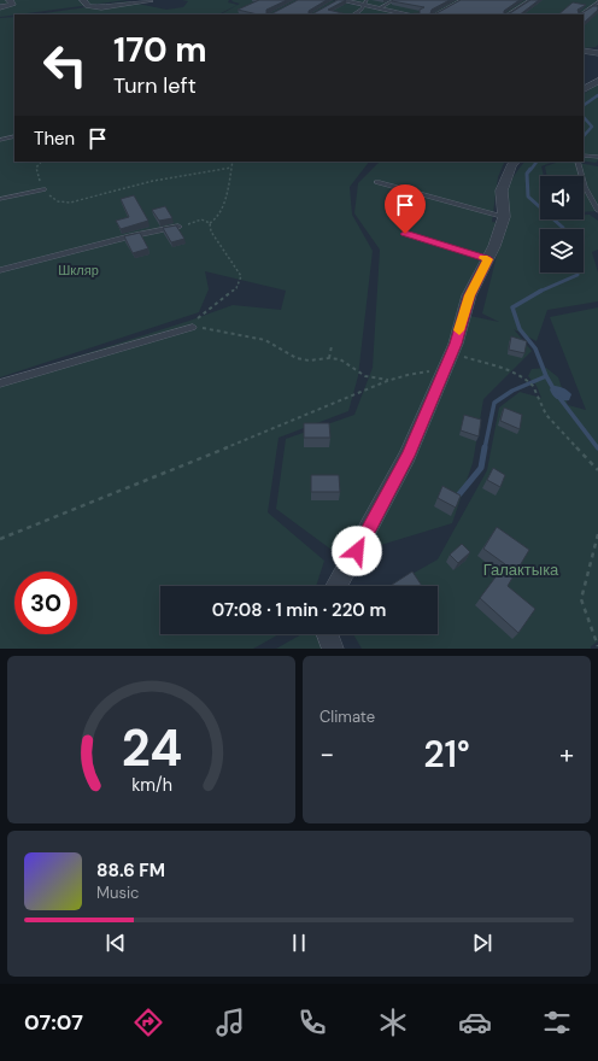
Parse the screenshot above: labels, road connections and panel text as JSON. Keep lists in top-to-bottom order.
{
  "parks": ["Шкляр", "Галактыка"],
  "page": {
    "turn": ["170 m", "Turn left"],
    "then": "Then",
    "limit": "30",
    "trip": "07:08 · 1 min · 220 m",
    "tile": "Climate",
    "heat": ["−", "21°", "+"],
    "song": ["88.6 FM", "Music"],
    "tabs": "07:07",
    "gauge": ["24", "km/h"]
  }
}
